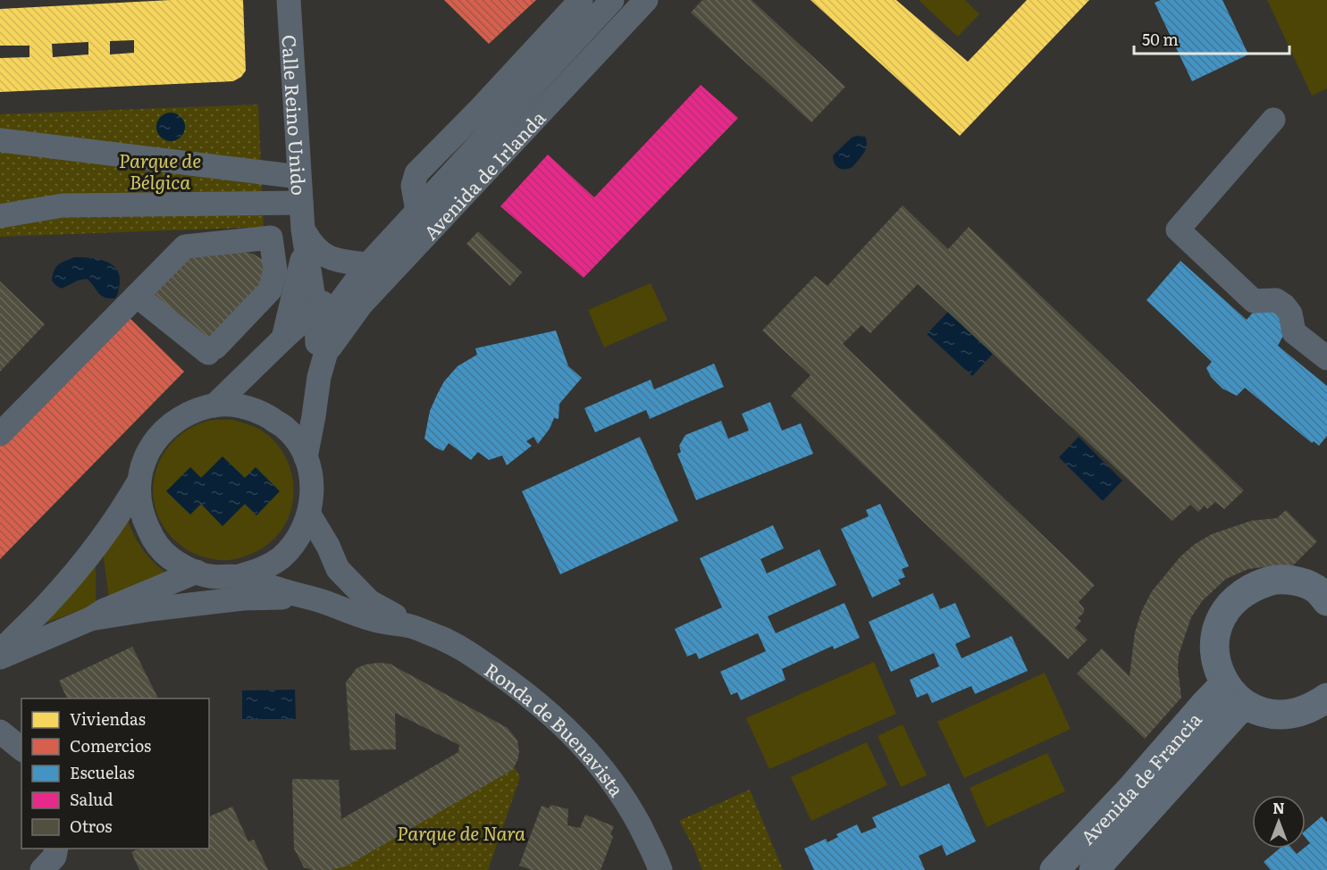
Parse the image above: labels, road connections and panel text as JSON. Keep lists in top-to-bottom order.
{
  "streets": {
    "main road": ["Avenida de Francia"],
    "street": ["Calle Reino Unido", "Avenida de Irlanda", "Ronda de Buenavista"]
  },
  "crossings": [
    ["Calle Reino Unido", "Avenida de Irlanda"],
    ["Avenida de Irlanda", "Ronda de Buenavista"]
  ],
  "parks": ["Parque de Bélgica", "Parque de Nara"],
  "legend": [
    "Viviendas",
    "Comercios",
    "Escuelas",
    "Salud",
    "Otros"
  ],
  "scale_bar": "50 m",
  "north": "top"
}
